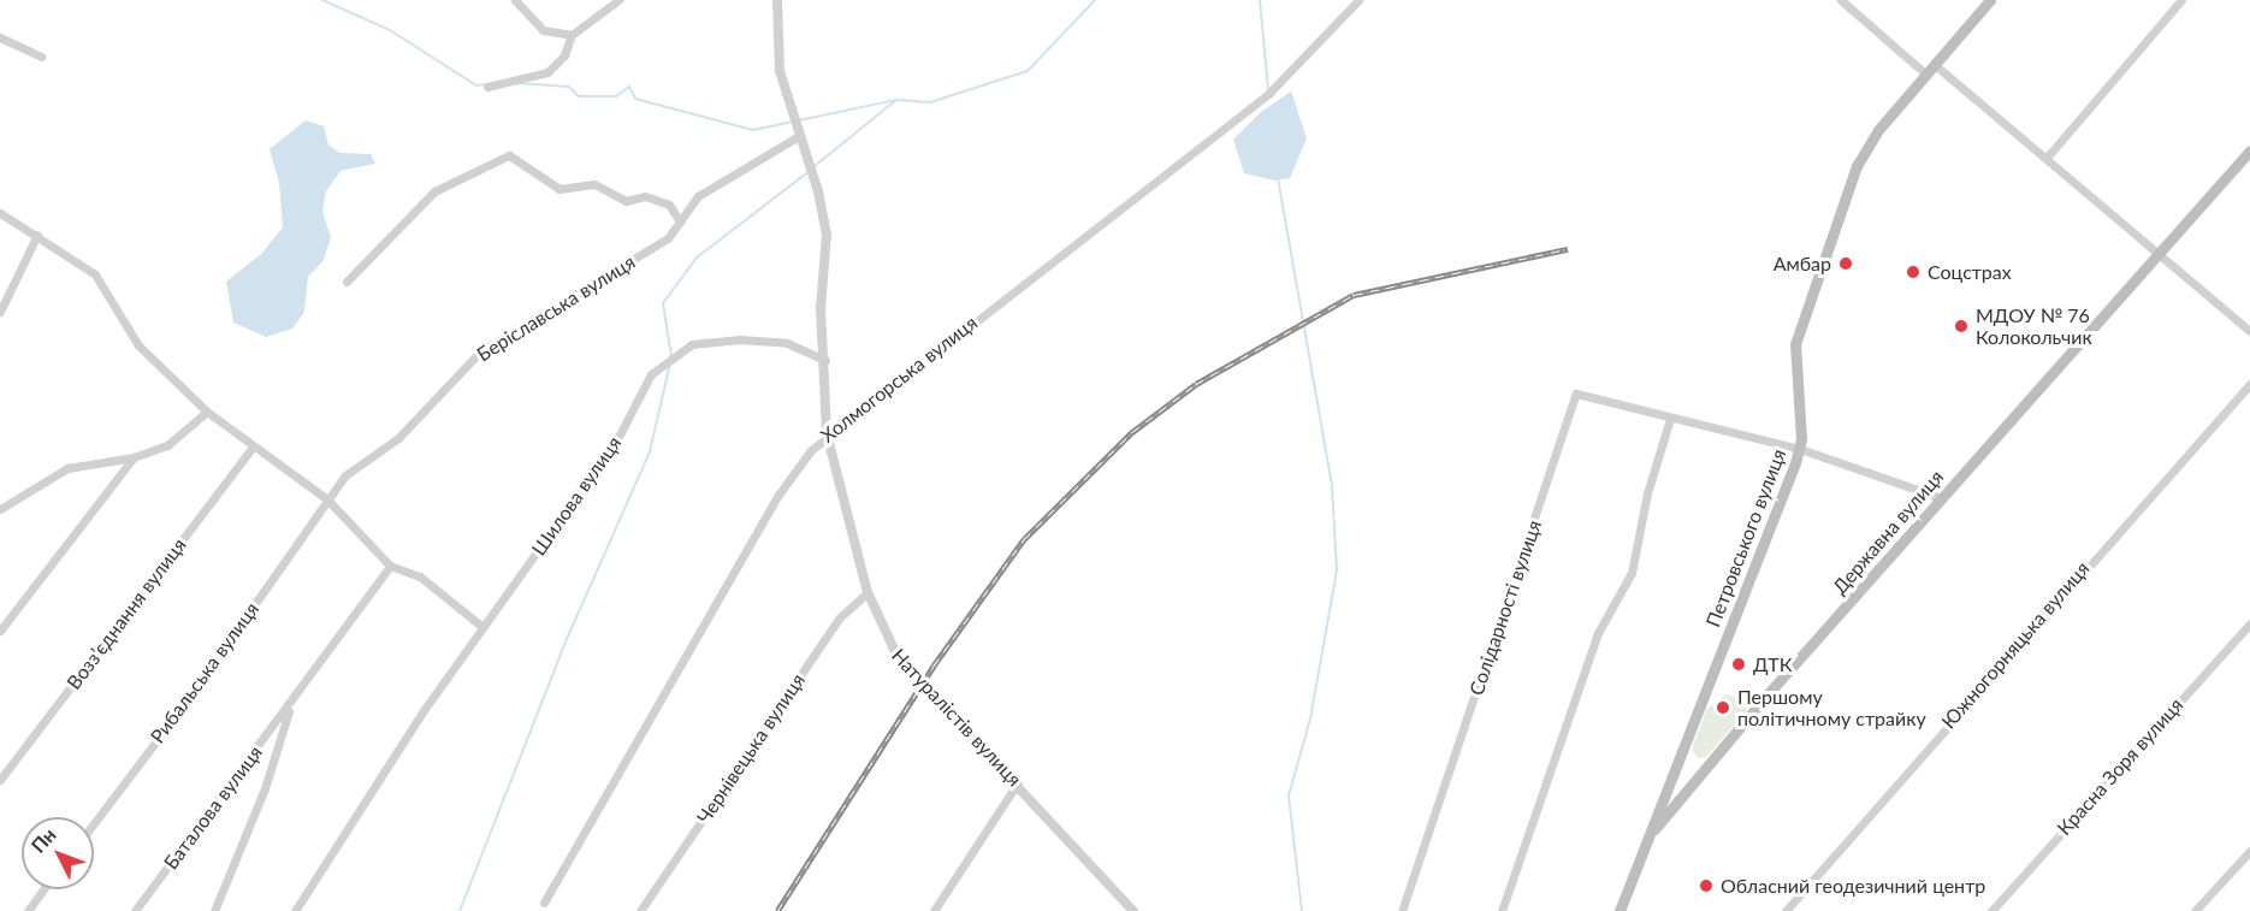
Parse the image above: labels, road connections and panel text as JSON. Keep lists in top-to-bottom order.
{
  "streets": {
    "main road": ["Державна вулиця", "Петровського вулиця"],
    "street": [
      "Беріславська вулиця",
      "Холмогорська вулиця",
      "Шилова вулиця",
      "Солідарності вулиця",
      "Возз’єднання вулиця",
      "Южногорняцька вулиця",
      "Рибальська вулиця",
      "Натуралістів вулиця",
      "Чернівецька вулиця",
      "Красна Зоря вулиця",
      "Баталова вулиця"
    ]
  },
  "crossings": [
    ["Беріславська вулиця", "Рибальська вулиця"],
    ["Беріславська вулиця", "Натуралістів вулиця"],
    ["Холмогорська вулиця", "Натуралістів вулиця"],
    ["Шилова вулиця", "Натуралістів вулиця"],
    ["Державна вулиця", "Петровського вулиця"],
    ["Державна вулиця", "Солідарності вулиця"],
    ["Петровського вулиця", "Солідарності вулиця"],
    ["Натуралістів вулиця", "Чернівецька вулиця"]
  ],
  "places": [
    "Амбар",
    "Соцстрах",
    "МДОУ № 76 Колокольчик",
    "ДТК",
    "Першому політичному страйку",
    "Обласний геодезичний центр"
  ],
  "north": "top left"
}
